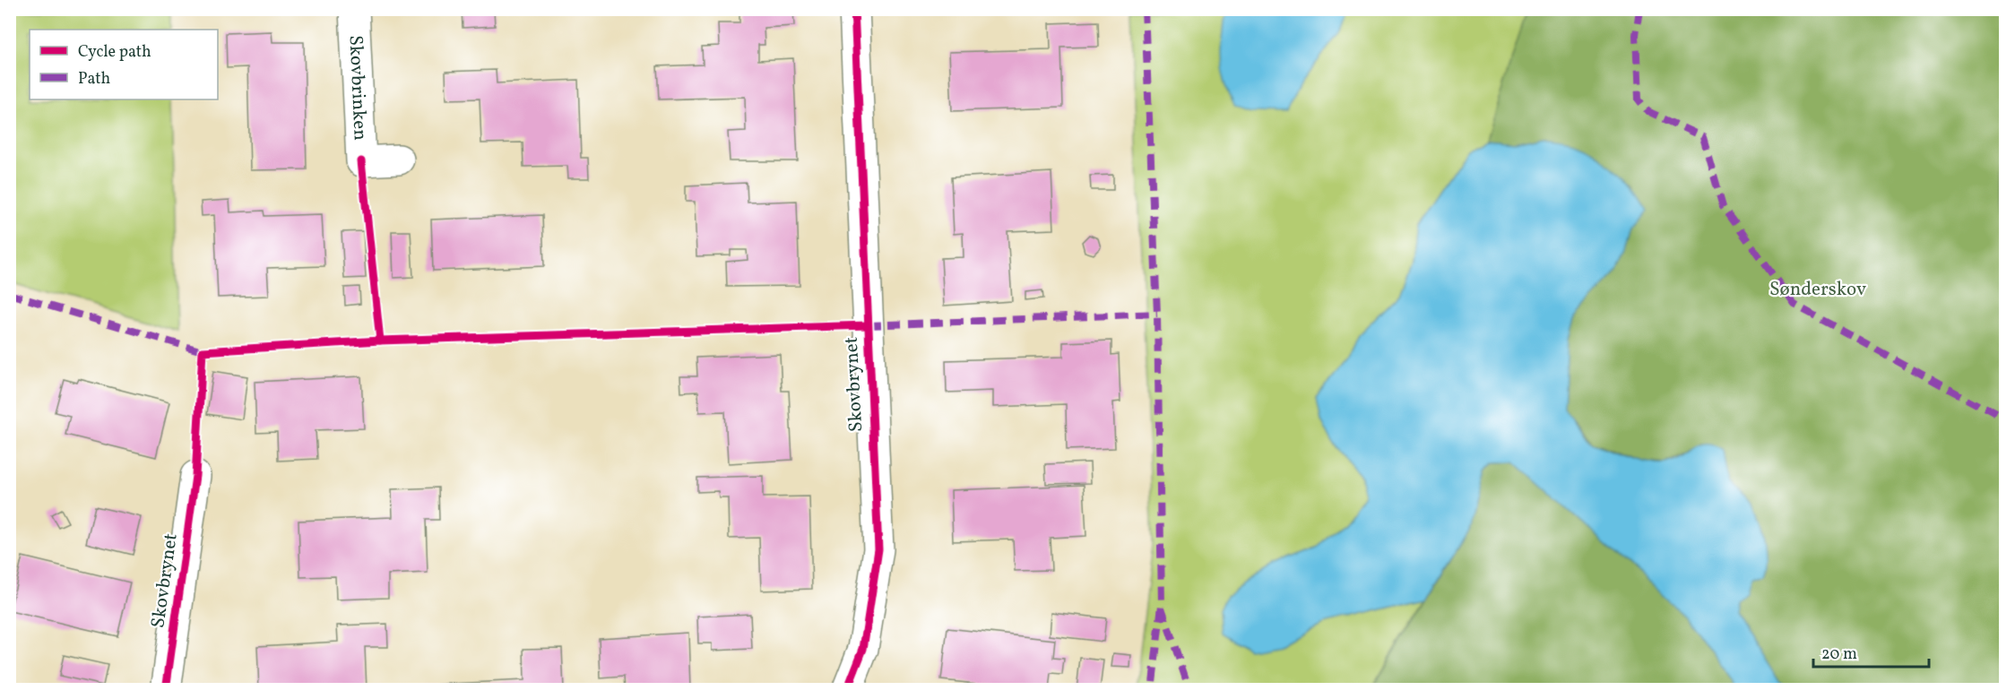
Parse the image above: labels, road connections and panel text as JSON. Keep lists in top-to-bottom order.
{
  "streets": {
    "street": ["Skovbrinken", "Skovbrynet"]
  },
  "parks": ["Sønderskov"],
  "legend": ["Cycle path", "Path"],
  "scale_bar": "20 m"
}
